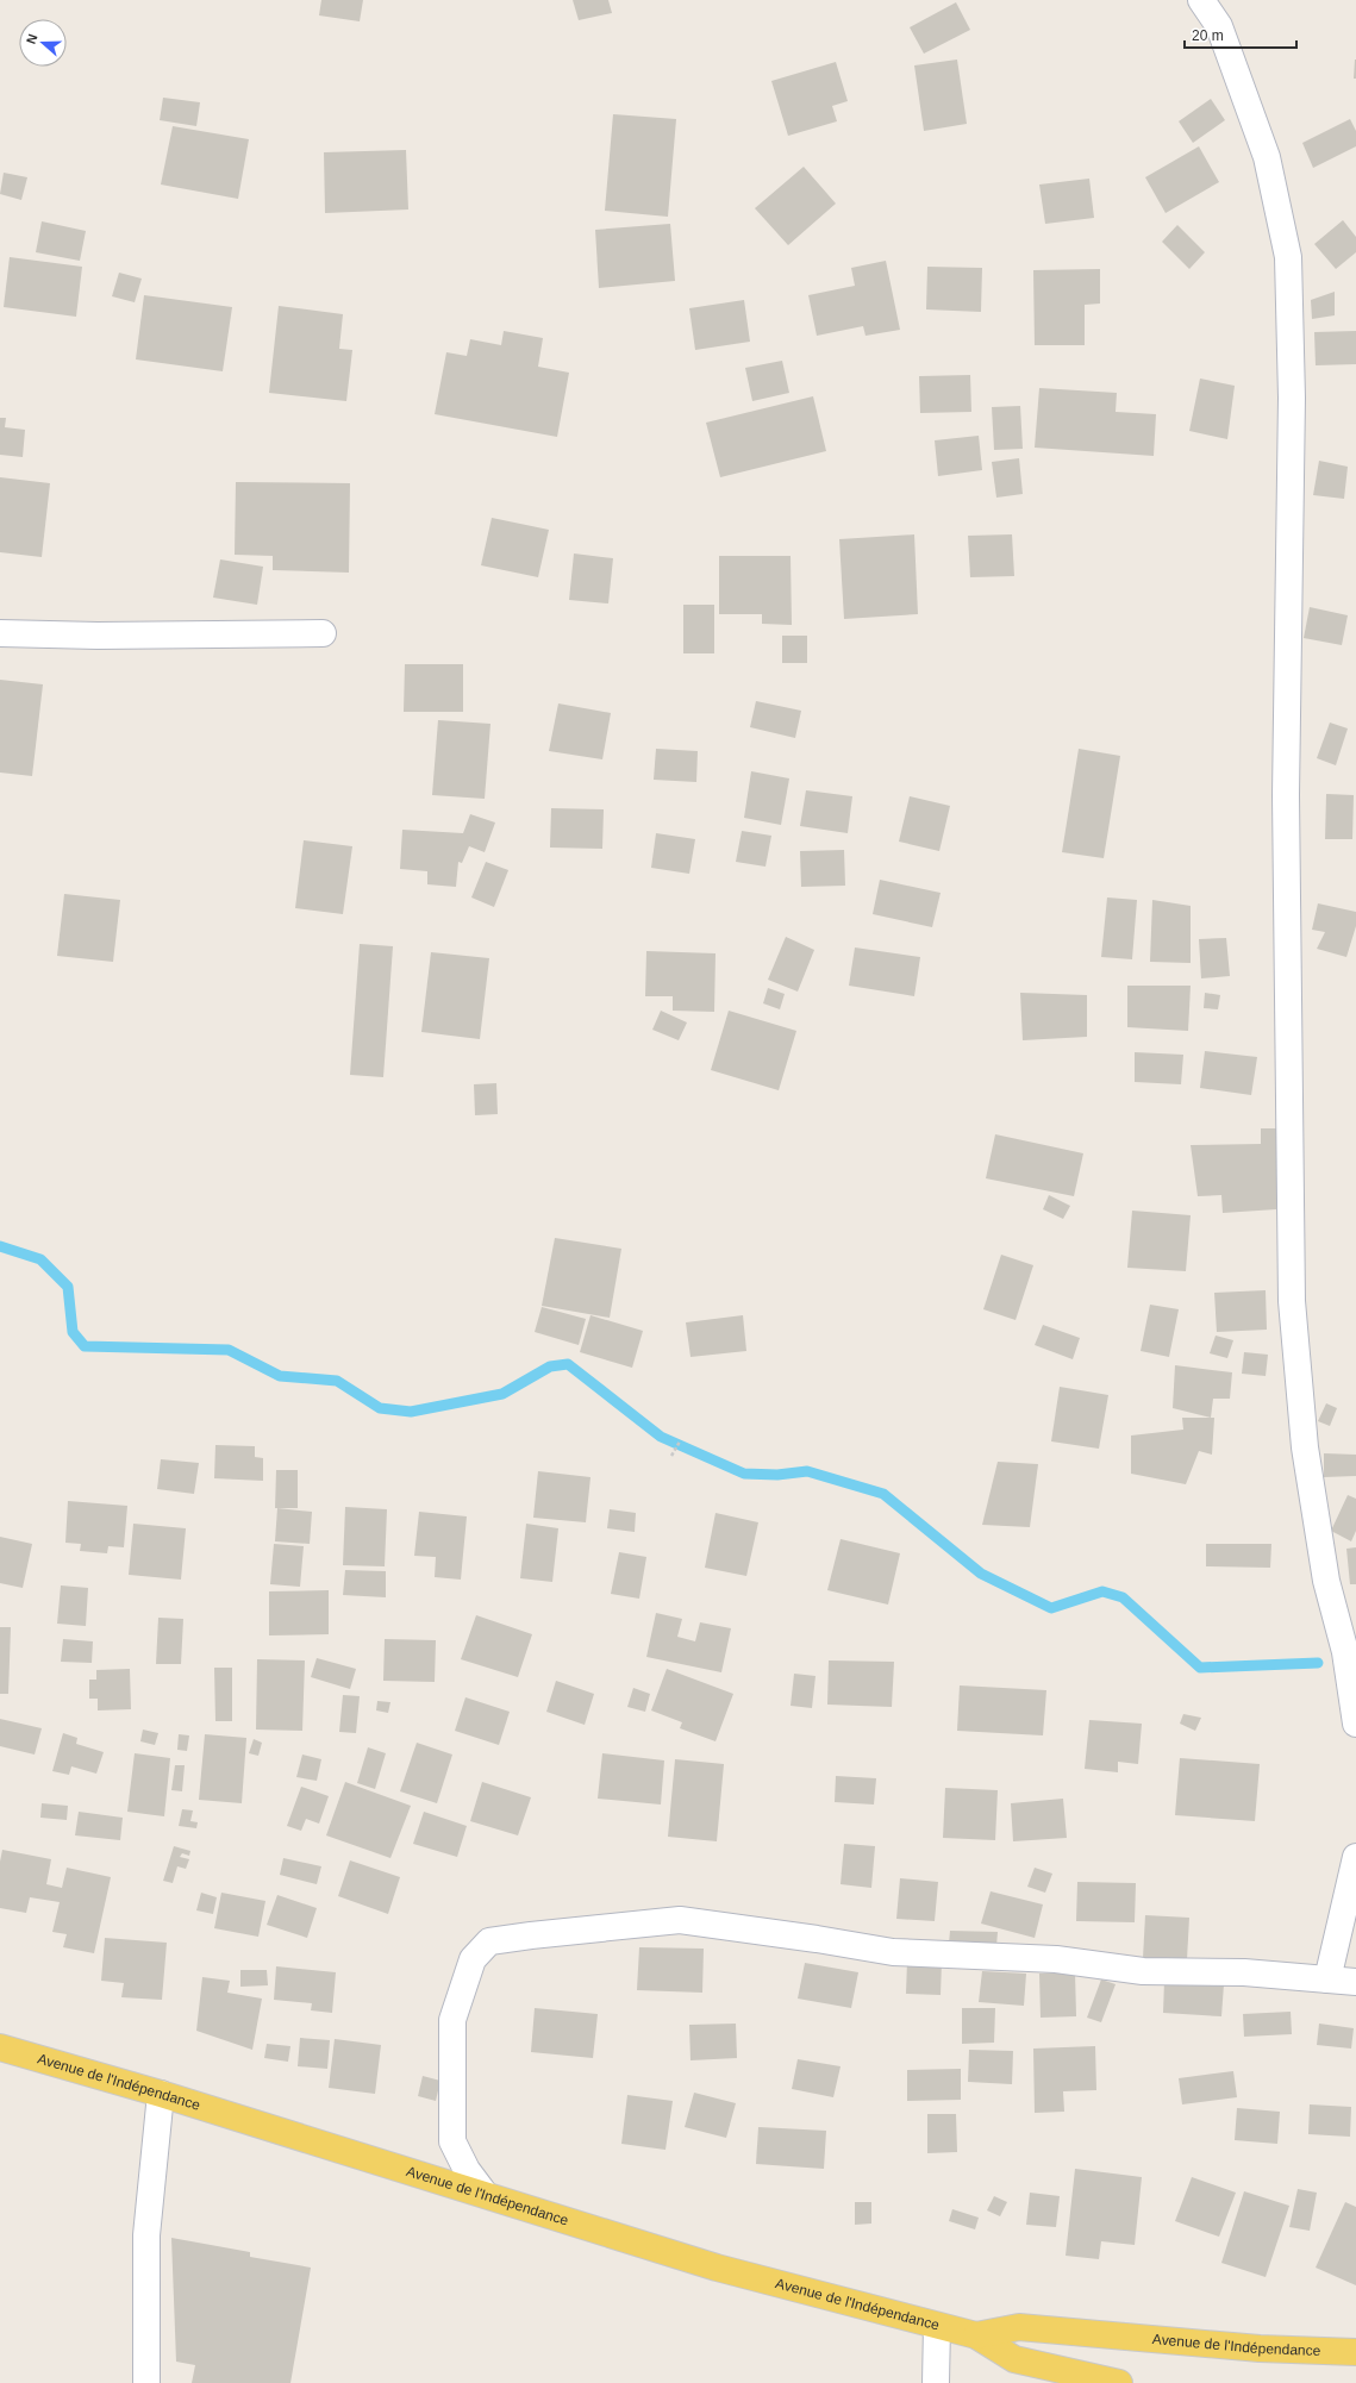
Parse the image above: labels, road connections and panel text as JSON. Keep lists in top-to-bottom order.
{
  "streets": {
    "main road": ["Avenue de l'Indépendance"]
  },
  "scale_bar": "20 m",
  "north": "left"
}
